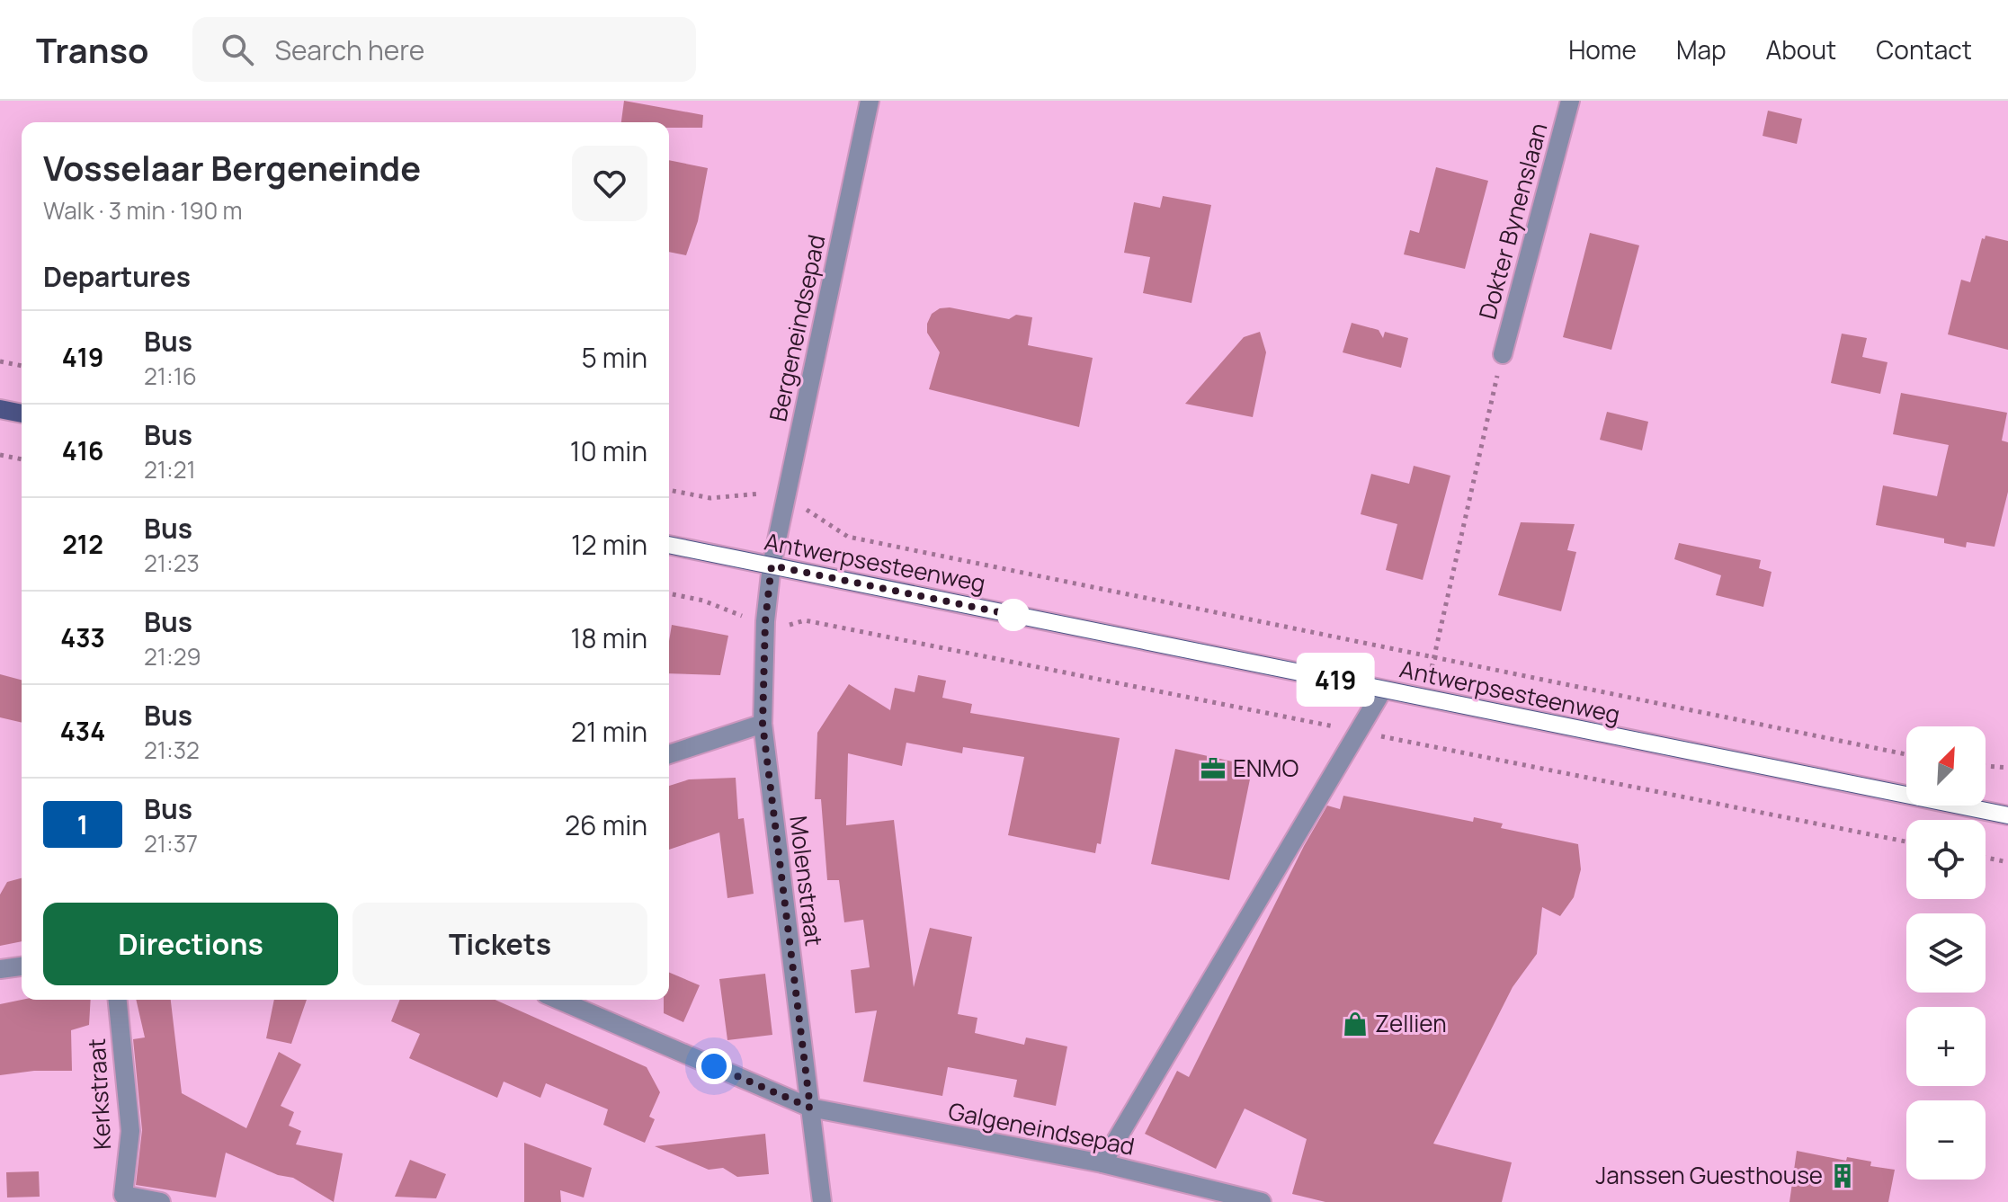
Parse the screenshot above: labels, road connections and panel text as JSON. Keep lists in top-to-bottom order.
{
  "streets": {
    "main road": ["Antwerpsesteenweg"],
    "street": [
      "Dokter Bynenslaan",
      "Bergeneindsepad",
      "Molenstraat",
      "Kerkstraat",
      "Galgeneindsepad"
    ]
  },
  "crossings": [
    ["Bergeneindsepad", "Antwerpsesteenweg"],
    ["Bergeneindsepad", "Molenstraat"],
    ["Antwerpsesteenweg", "Molenstraat"],
    ["Molenstraat", "Galgeneindsepad"]
  ],
  "places": {
    "office": ["ENMO"],
    "shop": ["Zellien"],
    "building": ["Janssen Guesthouse"]
  },
  "lines": ["bus line 419"],
  "north": "top right",
  "page": {
    "header": "Transo",
    "search": "Search here",
    "nav": [
      "Home",
      "Map",
      "About",
      "Contact"
    ],
    "on_map": "419",
    "heading": [
      ["Vosselaar Bergeneinde", "Walk · 3 min · 190 m"],
      "Departures"
    ],
    "list": [
      {
        "mark": "419",
        "name": "Bus",
        "note": "21:16",
        "value": "5 min"
      },
      {
        "mark": "416",
        "name": "Bus",
        "note": "21:21",
        "value": "10 min"
      },
      {
        "mark": "212",
        "name": "Bus",
        "note": "21:23",
        "value": "12 min"
      },
      {
        "mark": "433",
        "name": "Bus",
        "note": "21:29",
        "value": "18 min"
      },
      {
        "mark": "434",
        "name": "Bus",
        "note": "21:32",
        "value": "21 min"
      },
      {
        "mark": "1",
        "name": "Bus",
        "note": "21:37",
        "value": "26 min"
      }
    ],
    "map_buttons": ["+", "−"],
    "buttons": ["Directions", "Tickets"]
  }
}
